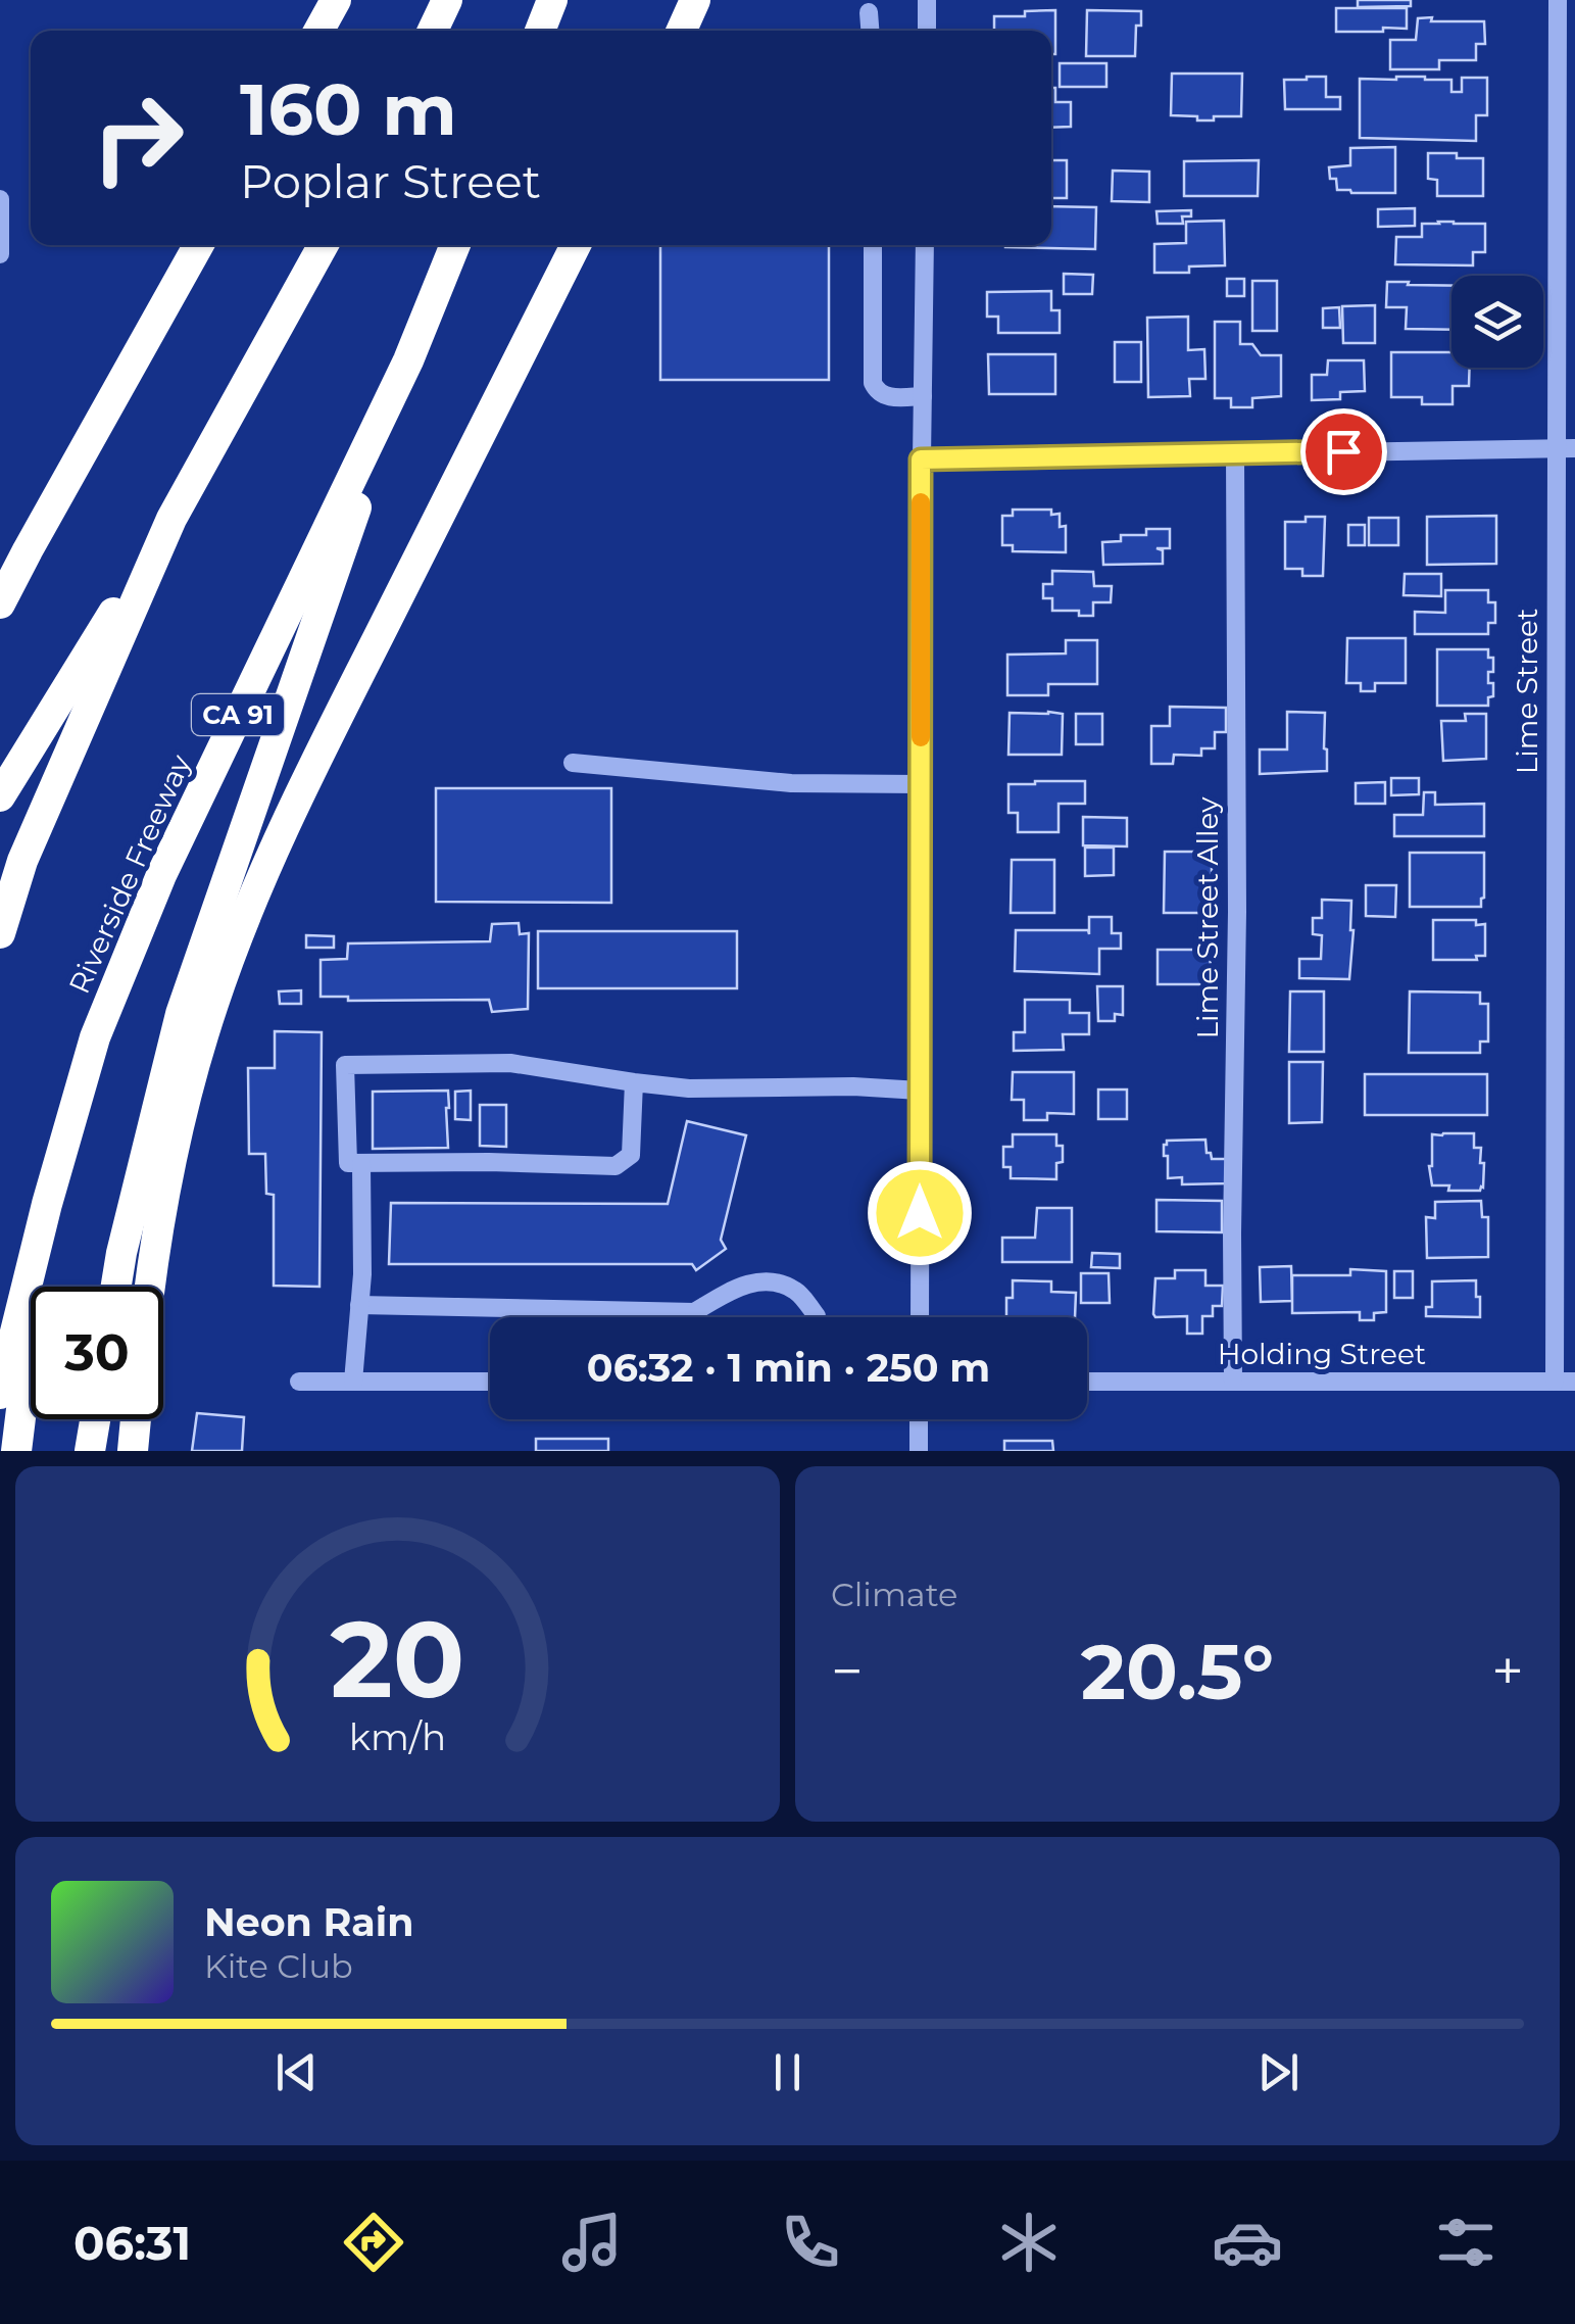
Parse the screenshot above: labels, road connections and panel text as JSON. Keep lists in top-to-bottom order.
{
  "streets": {
    "highway": ["CA 91", "Riverside Freeway"],
    "street": ["Lime Street", "Lime Street Alley", "Holding Street"]
  },
  "crossings": [
    ["Lime Street", "Holding Street"],
    ["Lime Street Alley", "Holding Street"]
  ],
  "page": {
    "turn": ["160 m", "Poplar Street"],
    "limit": "30",
    "trip": "06:32 · 1 min · 250 m",
    "tile": "Climate",
    "heat": ["−", "20.5°", "+"],
    "song": ["Neon Rain", "Kite Club"],
    "tabs": "06:31",
    "gauge": ["20", "km/h"]
  }
}
